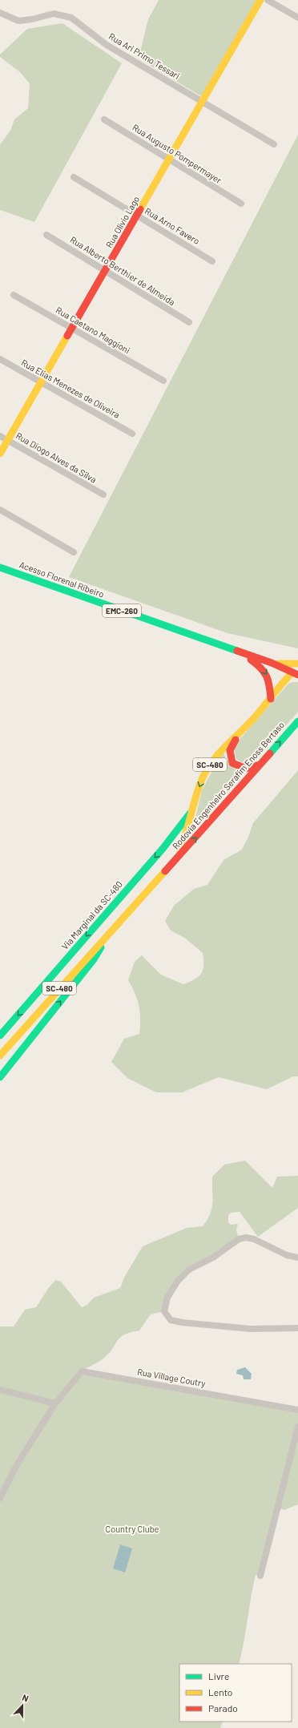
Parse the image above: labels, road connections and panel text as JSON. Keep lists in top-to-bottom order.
{
  "streets": {
    "main road": [
      "Rua Olívio Lago",
      "Acesso Florenal Ribeiro",
      "EMC-260",
      "SC-480",
      "Rodovia Engenheiro Serafim Enoss Bertaso",
      "Via Marginal da SC-480"
    ],
    "street": [
      "Rua Ari Primo Tessari",
      "Rua Augusto Pompermayer",
      "Rua Arno Favero",
      "Rua Alberto Berthier de Almeida",
      "Rua Caetano Maggioni",
      "Rua Elias Menezes de Oliveira",
      "Rua Diogo Alves da Silva",
      "Rua Village Coutry"
    ]
  },
  "crossings": [
    ["Rua Ari Primo Tessari", "Rua Olívio Lago"],
    ["Rua Augusto Pompermayer", "Rua Olívio Lago"],
    ["Rua Olívio Lago", "Rua Arno Favero"],
    ["Rua Olívio Lago", "Rua Alberto Berthier de Almeida"],
    ["Rua Olívio Lago", "Rua Caetano Maggioni"],
    ["Rua Olívio Lago", "Rua Elias Menezes de Oliveira"],
    ["Rua Olívio Lago", "Rua Diogo Alves da Silva"],
    ["Acesso Florenal Ribeiro", "SC-480"],
    ["Acesso Florenal Ribeiro", "Rodovia Engenheiro Serafim Enoss Bertaso"],
    ["SC-480", "Rodovia Engenheiro Serafim Enoss Bertaso"],
    ["Rodovia Engenheiro Serafim Enoss Bertaso", "Via Marginal da SC-480"]
  ],
  "parks": ["Country Clube"],
  "legend": ["Livre", "Lento", "Parado"],
  "north": "top"
}
